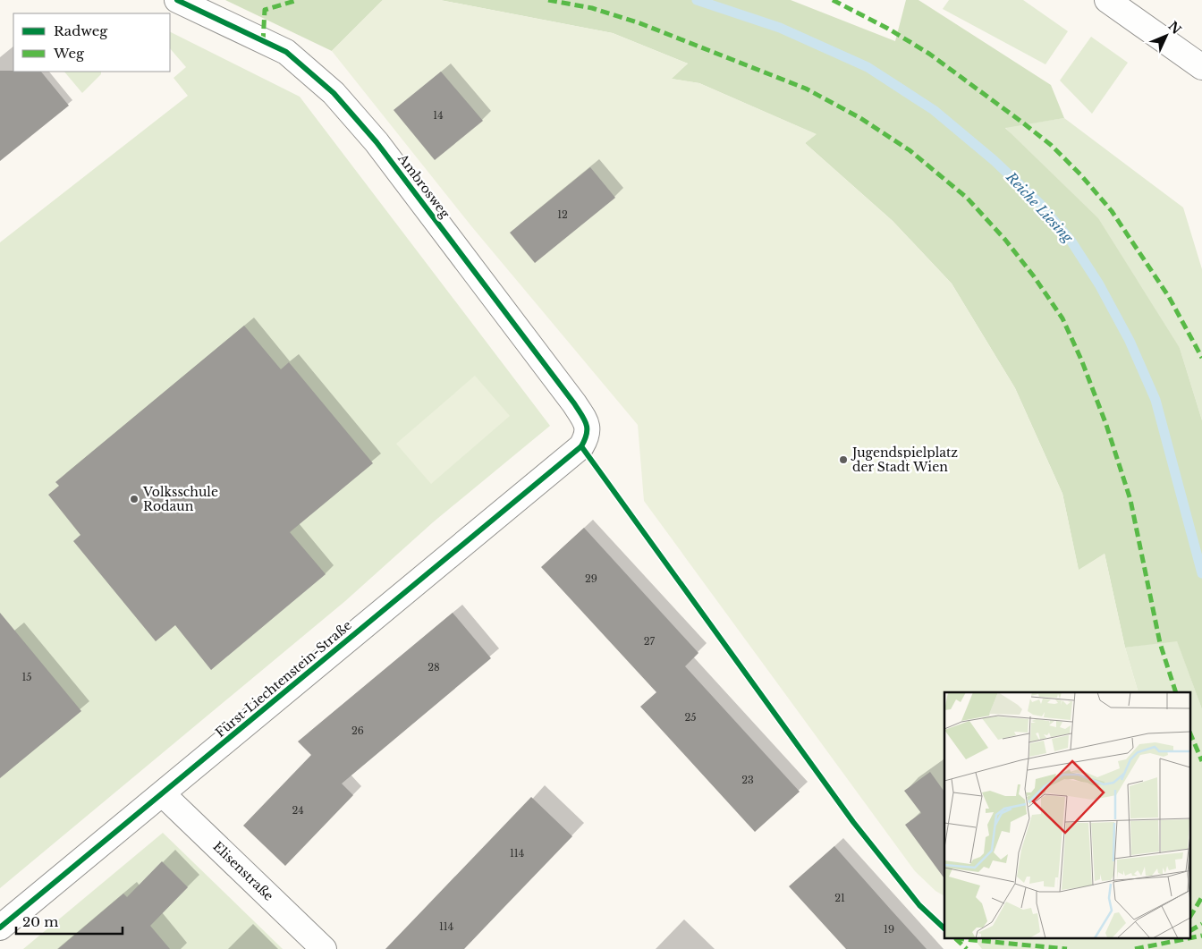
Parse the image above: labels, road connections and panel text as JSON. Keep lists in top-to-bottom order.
{
  "streets": {
    "street": ["Ambrosweg", "Fürst-Liechtenstein-Straße", "Elisenstraße"]
  },
  "crossings": [
    ["Ambrosweg", "Fürst-Liechtenstein-Straße"],
    ["Fürst-Liechtenstein-Straße", "Elisenstraße"]
  ],
  "water": ["Reiche Liesing"],
  "places": ["Jugendspielplatz der Stadt Wien", "Volksschule Rodaun"],
  "house_numbers": [
    "14",
    "12",
    "29",
    "27",
    "28",
    "15",
    "25",
    "26",
    "23",
    "24",
    "114",
    "21",
    "114",
    "19"
  ],
  "legend": ["Radweg", "Weg"],
  "scale_bar": "20 m",
  "north": "top right"
}
